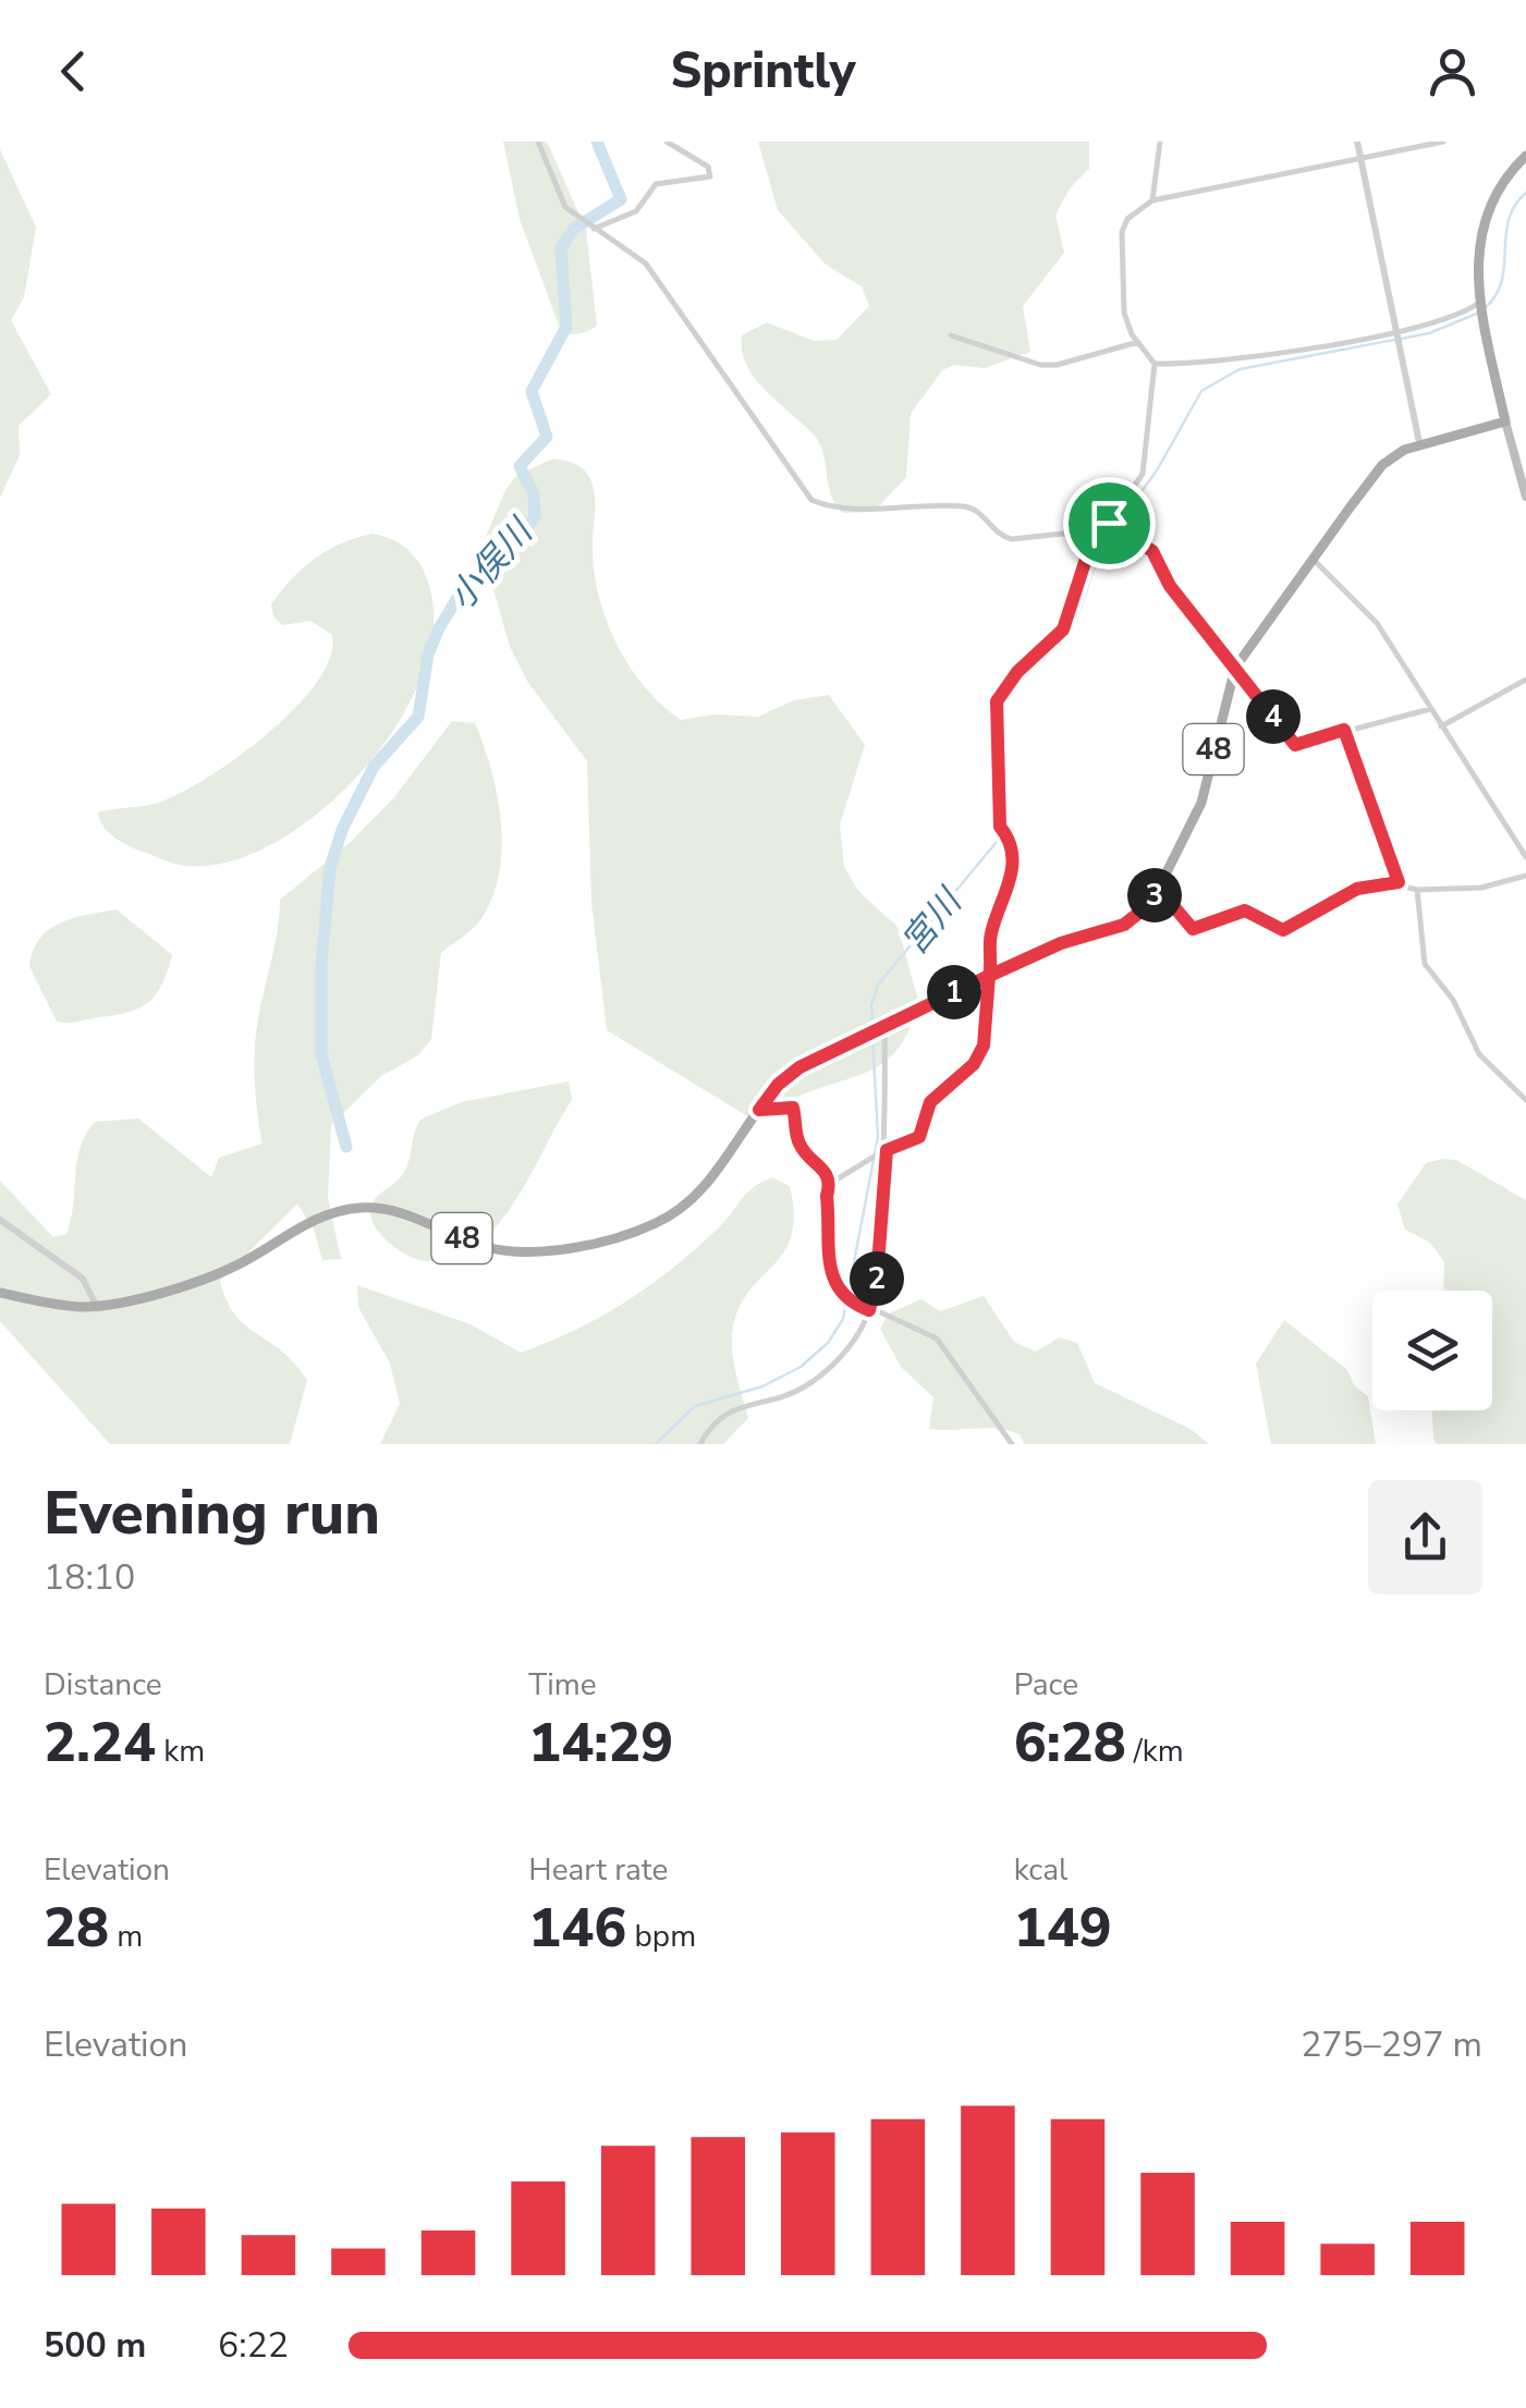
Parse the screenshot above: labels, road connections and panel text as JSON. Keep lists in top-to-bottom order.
{
  "streets": {
    "main road": ["48"]
  },
  "water": ["小俣川", "宮川"],
  "page": {
    "header": "Sprintly",
    "pins": [
      "4",
      "3",
      "1",
      "2"
    ],
    "heading": ["Evening run", "18:10"],
    "stats": [
      ["Distance", "2.24 km"],
      ["Time", "14:29"],
      ["Pace", "6:28 /km"],
      ["Elevation", "28 m"],
      ["Heart rate", "146 bpm"],
      ["kcal", "149"]
    ],
    "chart": ["Elevation", "275–297 m"],
    "list": [
      {
        "name": "500 m",
        "note": "6:22"
      }
    ]
  }
}
